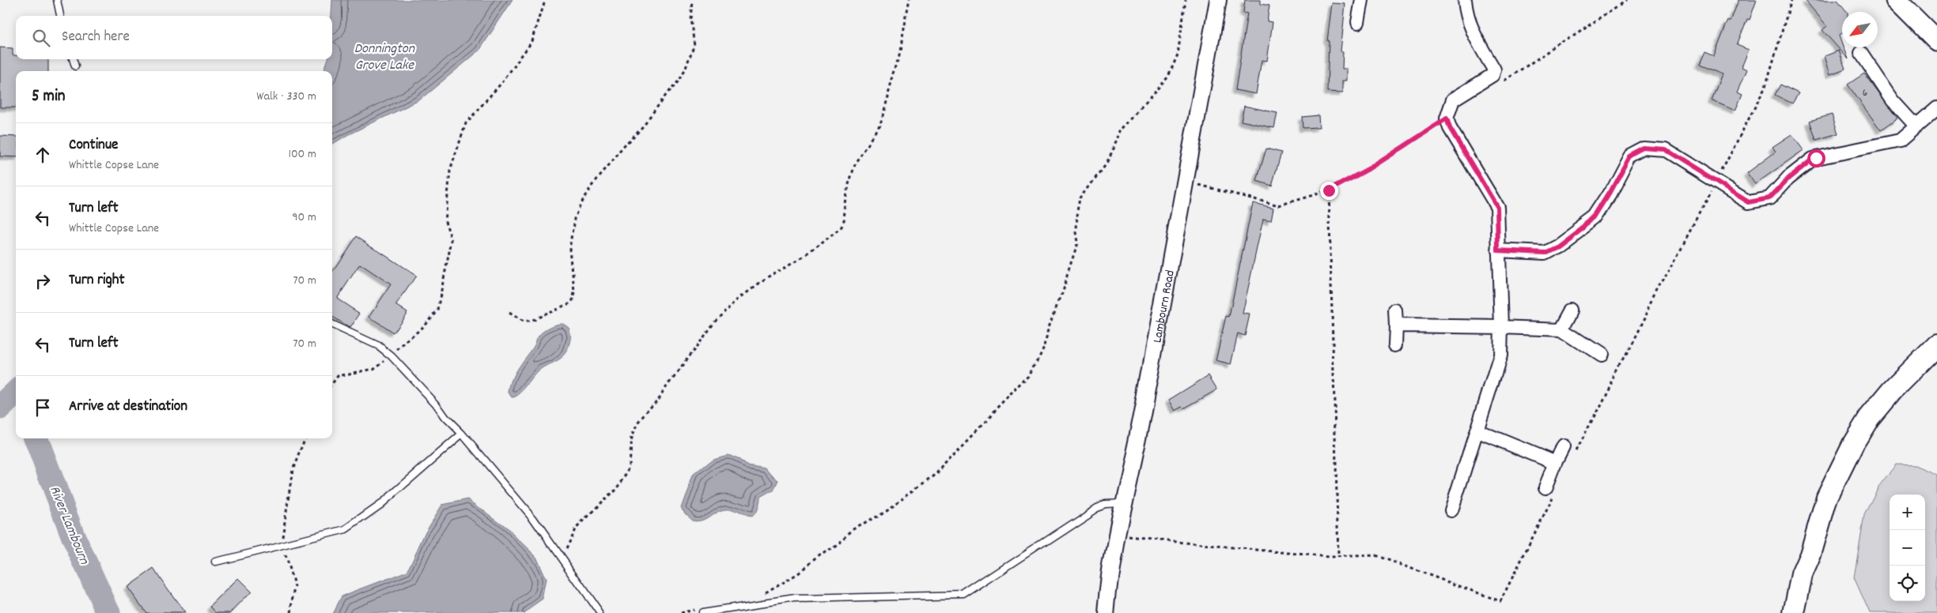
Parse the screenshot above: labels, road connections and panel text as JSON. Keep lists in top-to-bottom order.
{
  "streets": {
    "street": ["Lambourn Road"]
  },
  "water": ["Donnington Grove Lake", "River Lambourn"],
  "house_numbers": ["6"],
  "north": "bottom left",
  "page": {
    "search": "Search here",
    "heading": ["5 min", "Walk · 330 m"],
    "list": [
      ["Continue", "Whittle Copse Lane", "100 m"],
      ["Turn left", "Whittle Copse Lane", "90 m"],
      ["Turn right", "70 m"],
      ["Turn left", "70 m"],
      "Arrive at destination"
    ],
    "map_buttons": ["+", "−"]
  }
}
